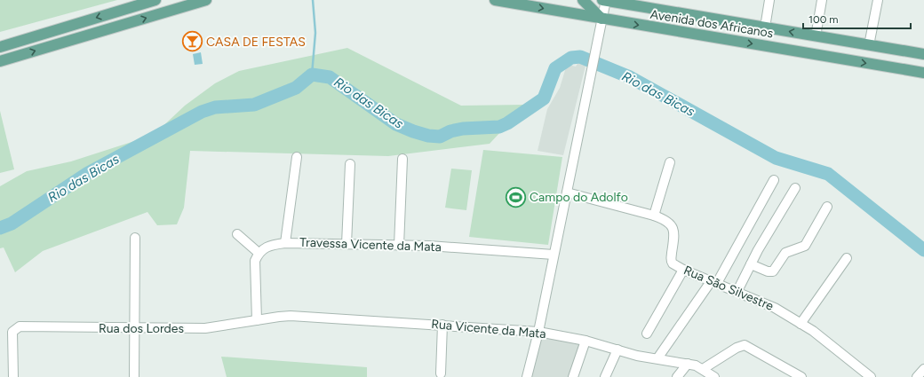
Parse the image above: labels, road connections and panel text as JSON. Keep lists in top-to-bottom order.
{
  "streets": {
    "main road": ["Avenida dos Africanos"],
    "street": [
      "Travessa Vicente da Mata",
      "Rua São Silvestre",
      "Rua dos Lordes",
      "Rua Vicente da Mata"
    ]
  },
  "crossings": [
    ["Rua dos Lordes", "Rua Vicente da Mata"]
  ],
  "water": ["Rio das Bicas"],
  "places": {
    "bar": ["CASA DE FESTAS"],
    "sports": ["Campo do Adolfo"]
  },
  "scale_bar": "100 m"
}
